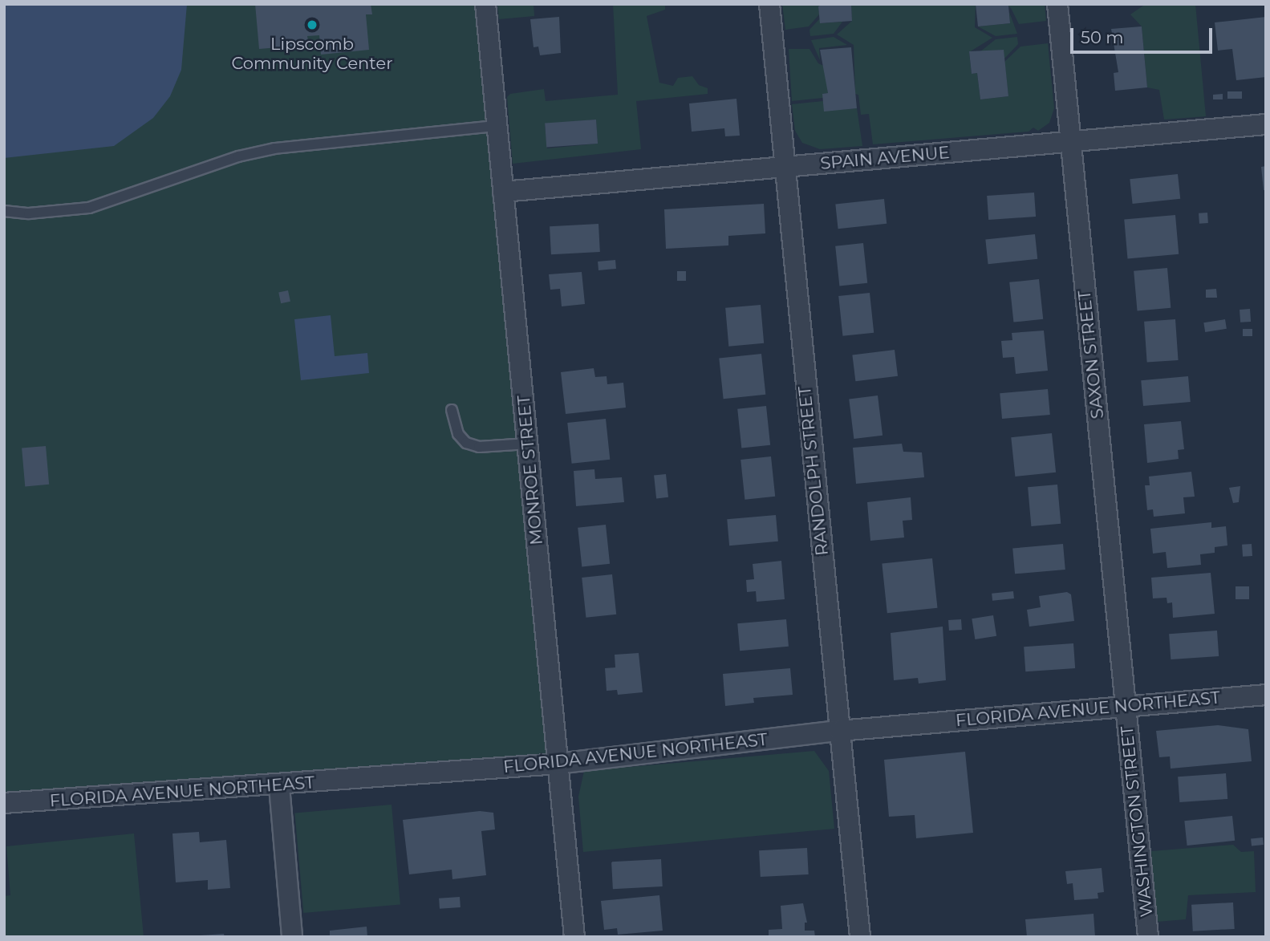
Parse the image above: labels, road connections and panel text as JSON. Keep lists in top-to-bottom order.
{
  "streets": {
    "street": [
      "SPAIN AVENUE",
      "SAXON STREET",
      "MONROE STREET",
      "RANDOLPH STREET",
      "FLORIDA AVENUE NORTHEAST",
      "WASHINGTON STREET"
    ]
  },
  "crossings": [
    ["SPAIN AVENUE", "SAXON STREET"],
    ["SPAIN AVENUE", "MONROE STREET"],
    ["SPAIN AVENUE", "RANDOLPH STREET"],
    ["SAXON STREET", "FLORIDA AVENUE NORTHEAST"],
    ["SAXON STREET", "WASHINGTON STREET"],
    ["MONROE STREET", "FLORIDA AVENUE NORTHEAST"],
    ["RANDOLPH STREET", "FLORIDA AVENUE NORTHEAST"],
    ["FLORIDA AVENUE NORTHEAST", "WASHINGTON STREET"]
  ],
  "places": ["Lipscomb Community Center"],
  "scale_bar": "50 m"
}
